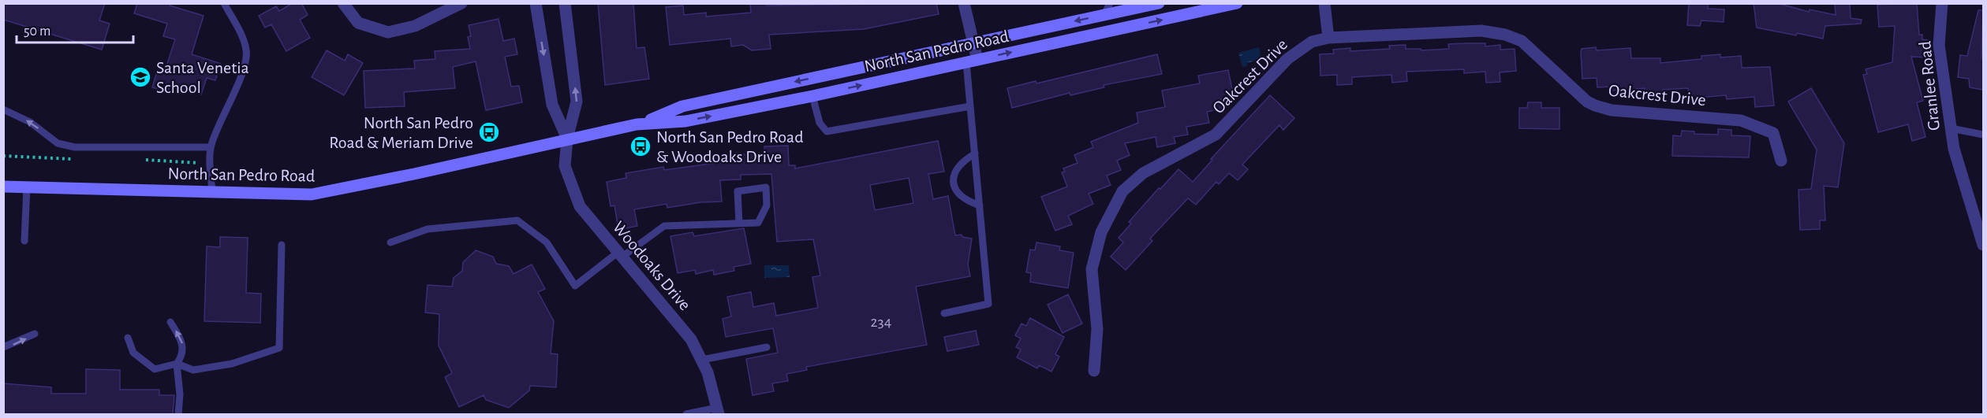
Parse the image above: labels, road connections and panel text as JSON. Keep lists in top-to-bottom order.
{
  "streets": {
    "main road": ["North San Pedro Road"],
    "street": ["Oakcrest Drive", "Granlee Road", "Woodoaks Drive"]
  },
  "crossings": [
    ["North San Pedro Road", "Woodoaks Drive"]
  ],
  "places": {
    "school or university": ["Santa Venetia School"],
    "bus stop": ["North San Pedro Road & Meriam Drive", "North San Pedro Road & Woodoaks Drive"]
  },
  "house_numbers": ["234"],
  "scale_bar": "50 m"
}
